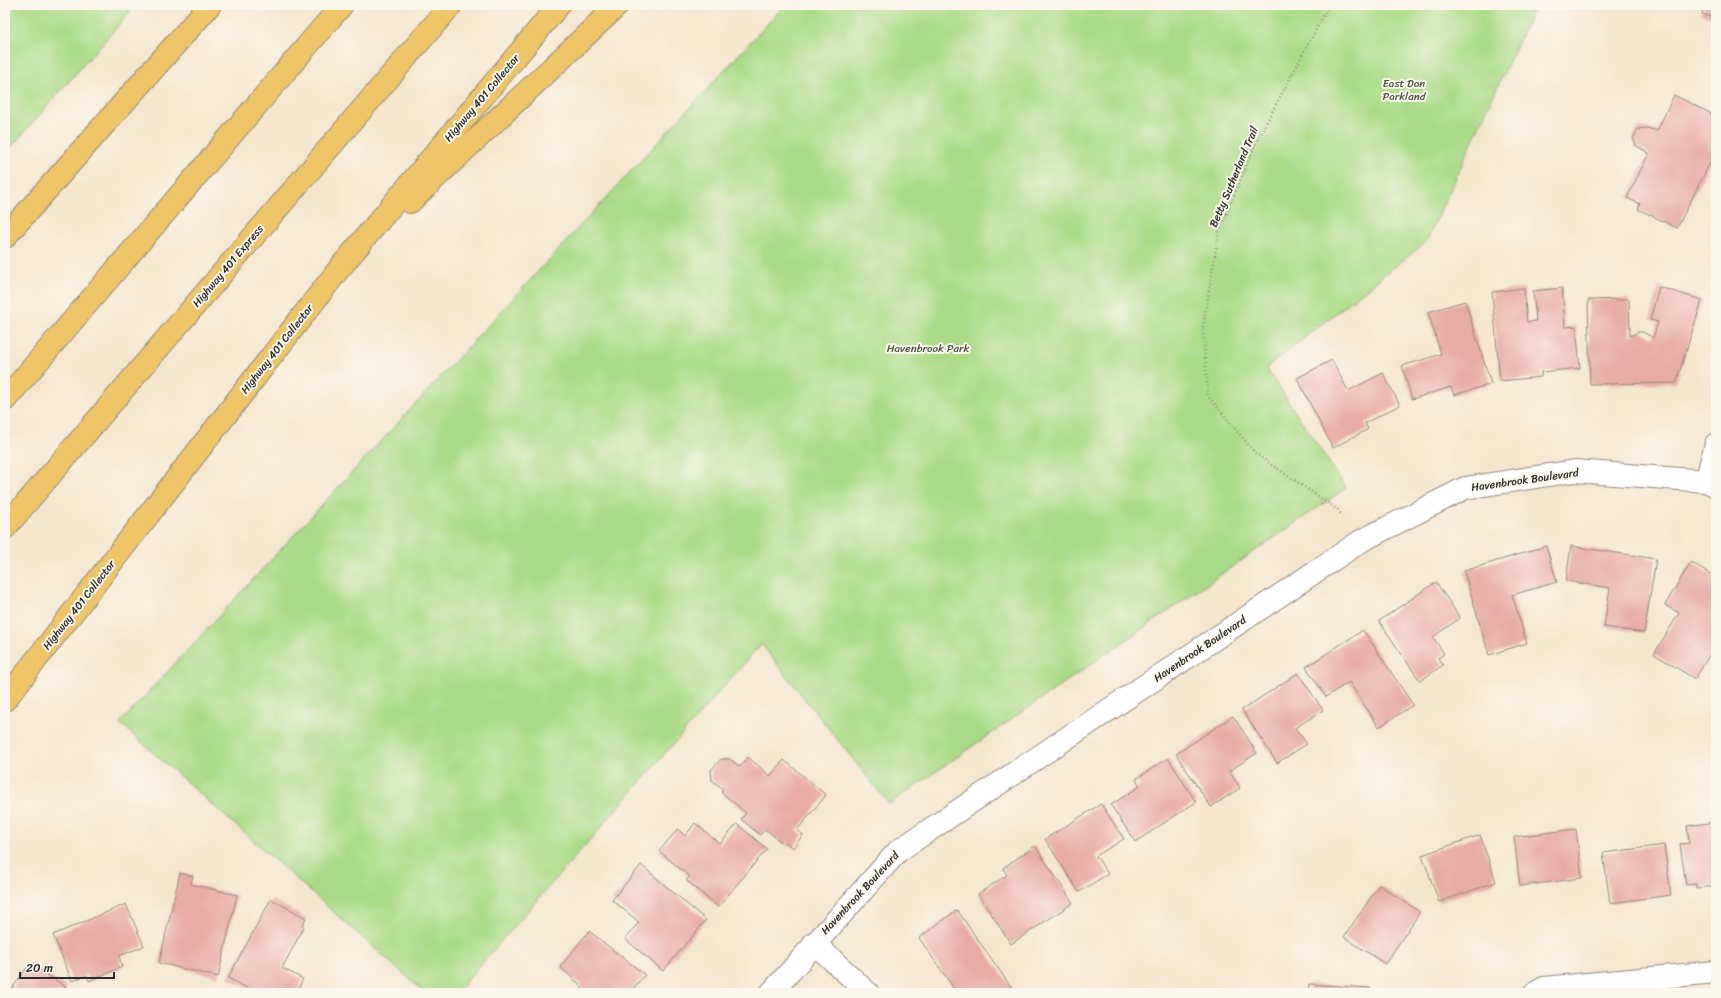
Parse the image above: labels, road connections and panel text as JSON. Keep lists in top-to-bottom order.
{
  "streets": {
    "highway": ["Highway 401 Collector", "Highway 401 Express"],
    "street": ["Havenbrook Boulevard"],
    "path": ["Betty Sutherland Trail"]
  },
  "crossings": [
    ["Betty Sutherland Trail", "Havenbrook Boulevard"]
  ],
  "parks": ["East Don Parkland", "Havenbrook Park"],
  "scale_bar": "20 m"
}
